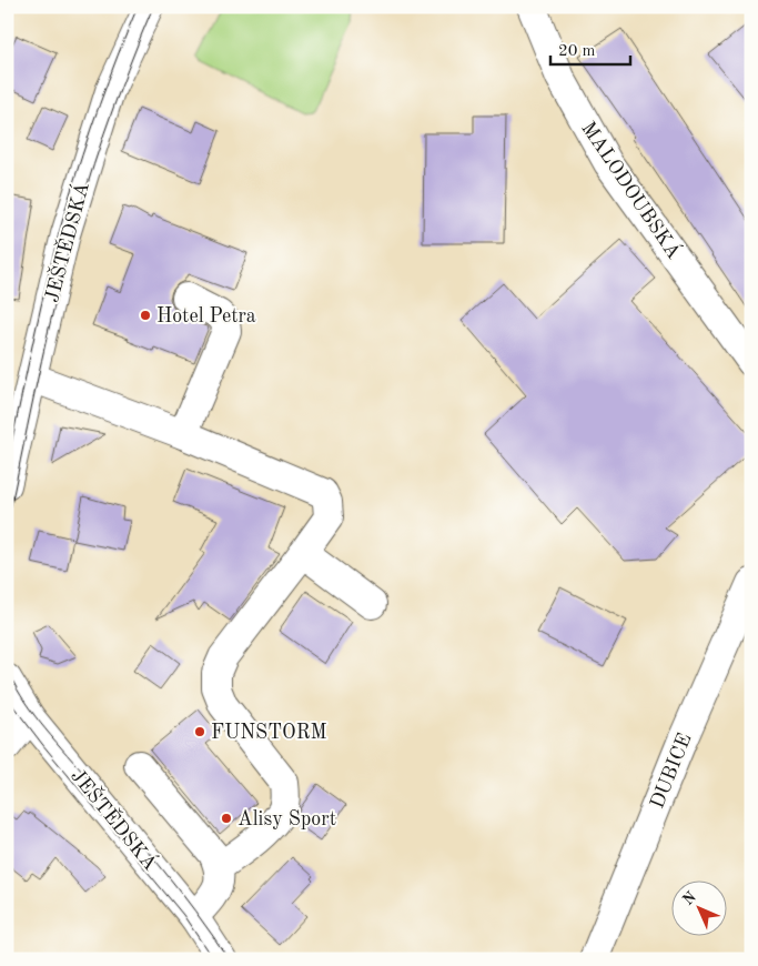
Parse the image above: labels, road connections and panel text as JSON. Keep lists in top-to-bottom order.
{
  "streets": {
    "street": ["MALODOUBSKÁ", "JEŠTĚDSKÁ", "DUBICE"]
  },
  "places": ["Hotel Petra", "FUNSTORM", "Alisy Sport"],
  "scale_bar": "20 m",
  "north": "top left"
}
